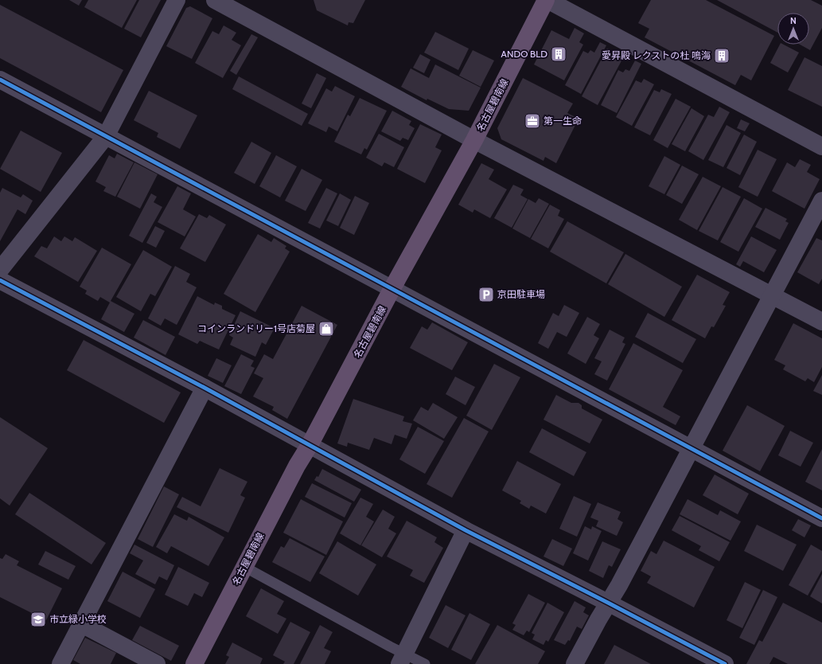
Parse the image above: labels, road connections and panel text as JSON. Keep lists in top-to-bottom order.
{
  "streets": {
    "main road": ["名古屋碧南線"]
  },
  "places": {
    "building": ["ANDO BLD", "愛昇殿 レクストの杜 鳴海"],
    "office": ["第一生命"],
    "parking": ["京田駐車場"],
    "shop": ["コインランドリー1号店菊屋"],
    "school or university": ["市立緑小学校"]
  },
  "north": "top"
}
